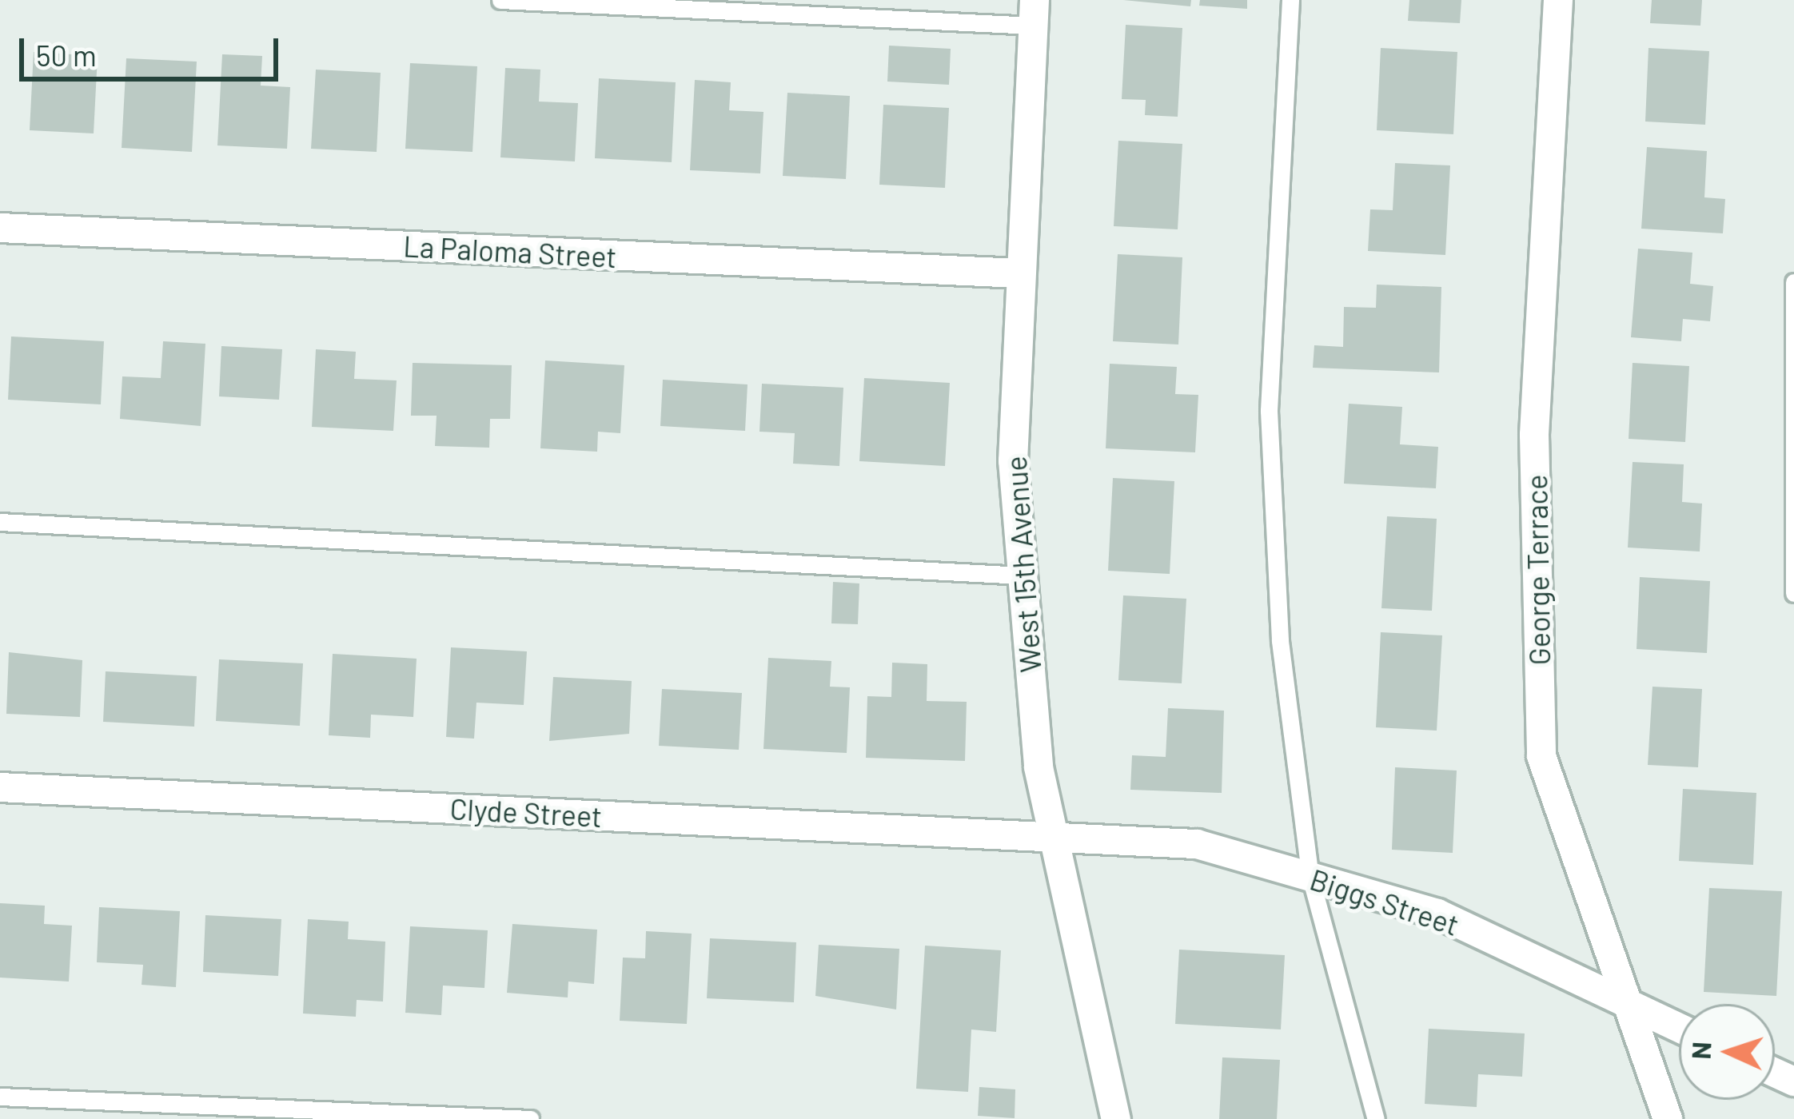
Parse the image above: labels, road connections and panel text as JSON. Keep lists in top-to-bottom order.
{
  "streets": {
    "street": [
      "La Paloma Street",
      "West 15th Avenue",
      "George Terrace",
      "Clyde Street",
      "Biggs Street"
    ]
  },
  "crossings": [
    ["La Paloma Street", "West 15th Avenue"],
    ["West 15th Avenue", "Clyde Street"],
    ["West 15th Avenue", "Biggs Street"],
    ["George Terrace", "Biggs Street"],
    ["Clyde Street", "Biggs Street"]
  ],
  "scale_bar": "50 m",
  "north": "left"
}
